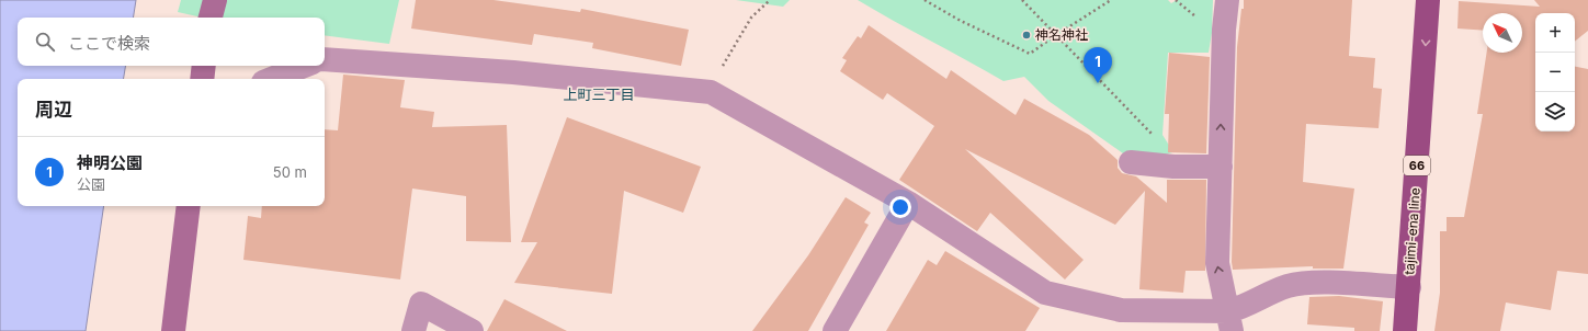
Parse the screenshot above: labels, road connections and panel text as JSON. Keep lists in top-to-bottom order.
{
  "streets": {
    "main road": ["66", "tajimi-ena line"]
  },
  "one_way": ["tajimi-ena line"],
  "districts": ["上町三丁目"],
  "places": ["神名神社"],
  "north": "top left",
  "page": {
    "map_buttons": ["+", "−"],
    "search": "ここで検索",
    "pins": "1",
    "heading": "周辺",
    "list": [
      {
        "mark": "1",
        "name": "神明公園",
        "note": "公園",
        "value": "50 m"
      }
    ]
  }
}
